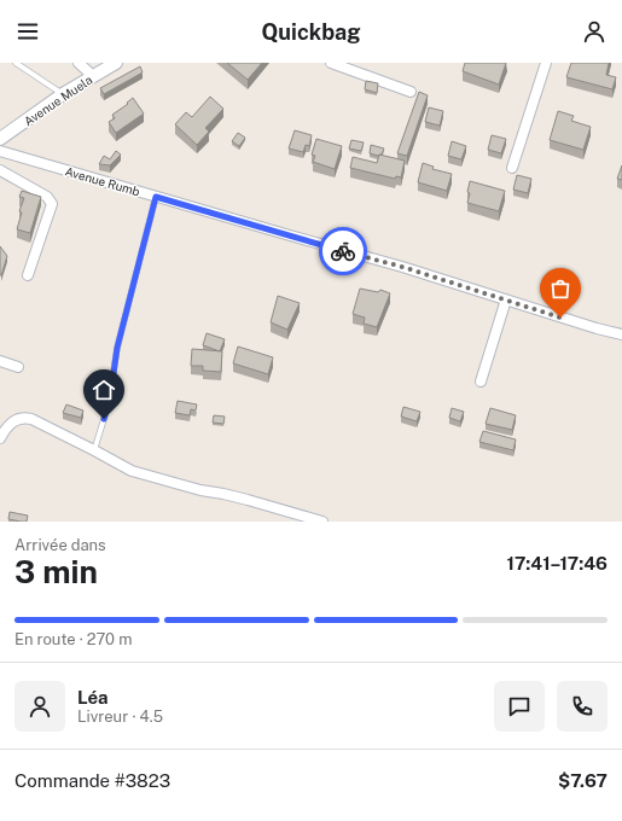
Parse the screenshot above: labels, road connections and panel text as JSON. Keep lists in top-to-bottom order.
{
  "streets": {
    "street": ["Avenue Muela", "Avenue Rumb"]
  },
  "page": {
    "header": "Quickbag",
    "heading": ["3 min", "Arrivée dans", "17:41–17:46"],
    "panel": [
      "Léa",
      "Livreur · 4.5",
      "Commande #3823",
      "$7.67"
    ],
    "bar": "En route · 270 m"
  }
}
